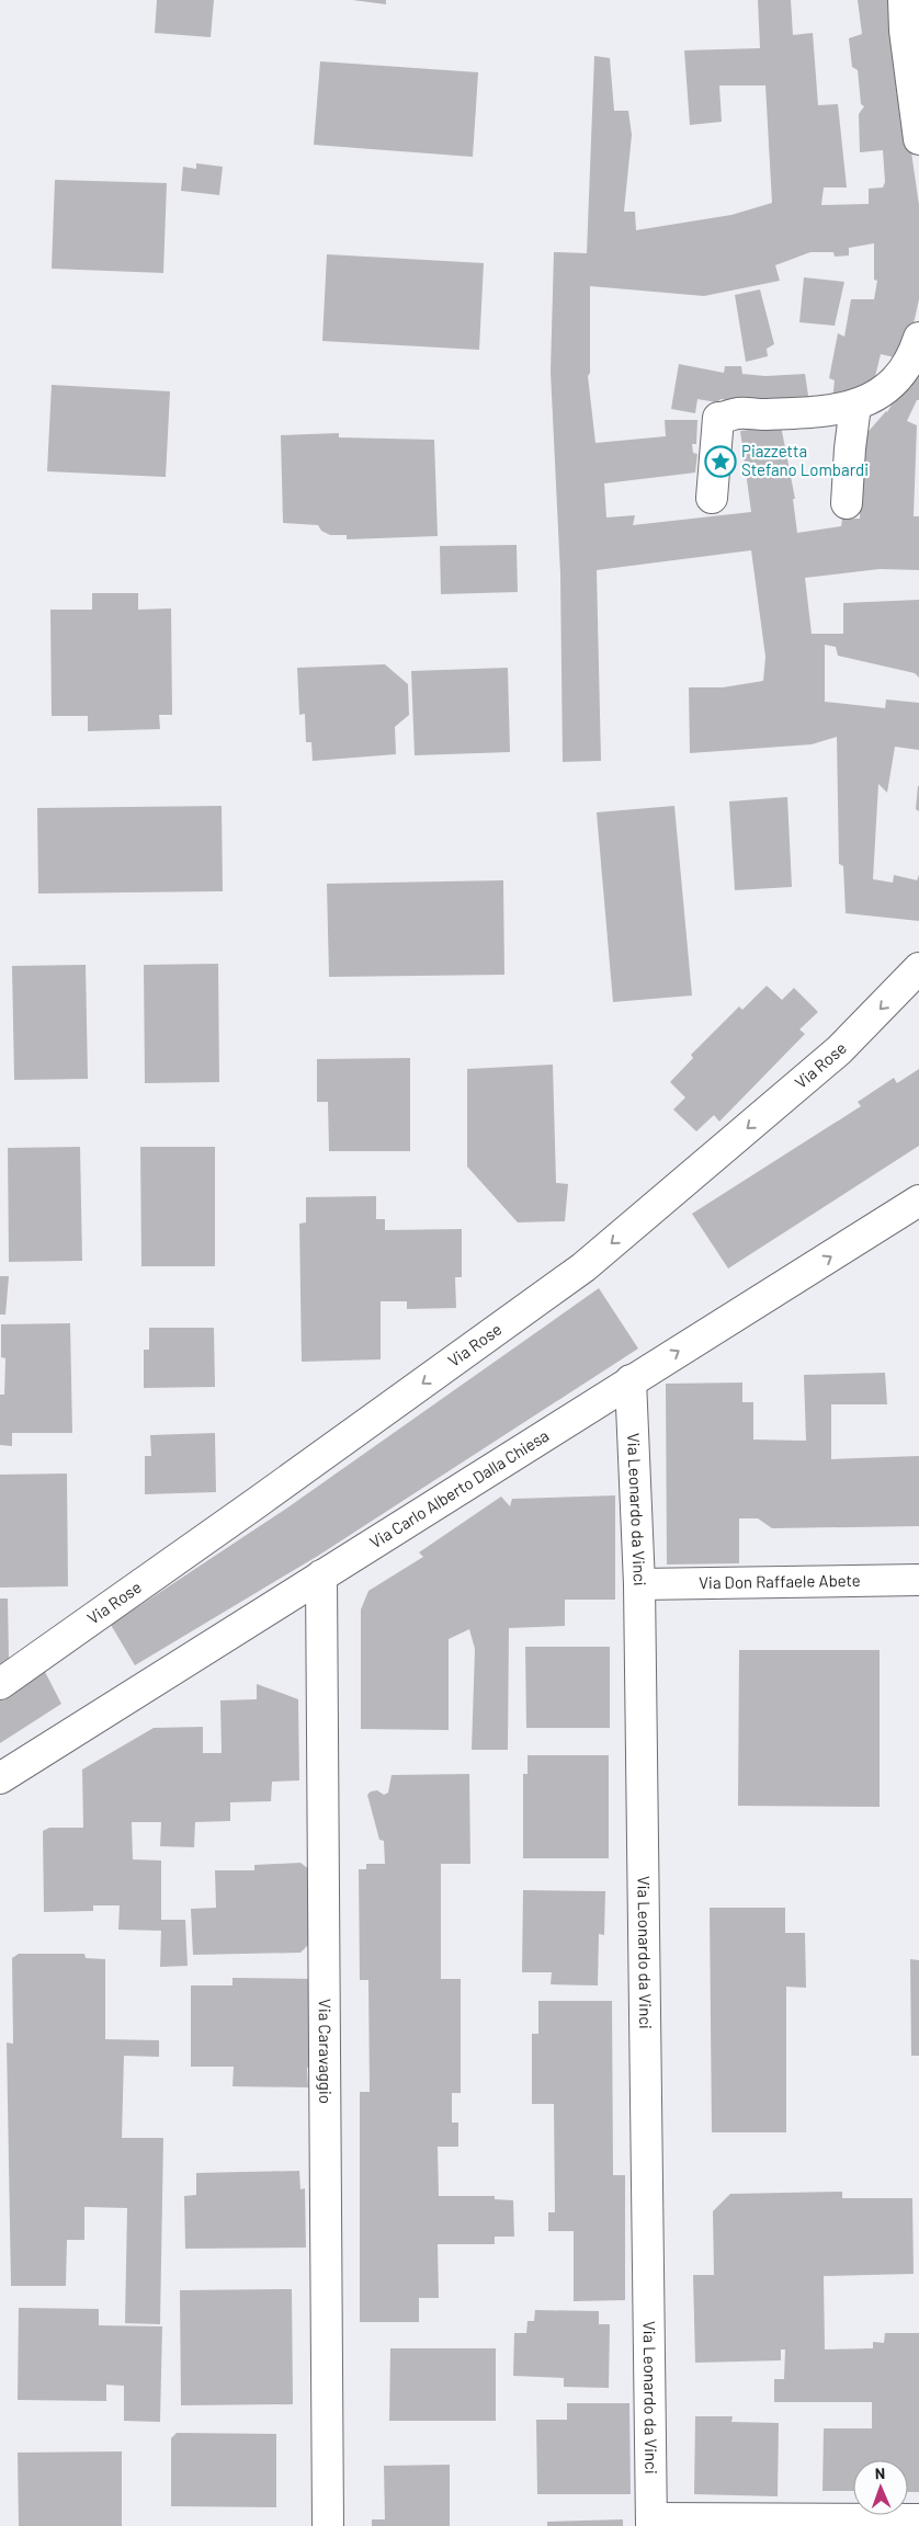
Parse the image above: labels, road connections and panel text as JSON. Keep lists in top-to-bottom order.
{
  "streets": {
    "street": [
      "Via Rose",
      "Via Carlo Alberto Dalla Chiesa",
      "Via Leonardo da Vinci",
      "Via Don Raffaele Abete",
      "Via Caravaggio"
    ]
  },
  "crossings": [
    ["Via Carlo Alberto Dalla Chiesa", "Via Leonardo da Vinci"],
    ["Via Carlo Alberto Dalla Chiesa", "Via Caravaggio"],
    ["Via Leonardo da Vinci", "Via Don Raffaele Abete"]
  ],
  "one_way": ["Via Rose"],
  "places": {
    "place": ["Piazzetta Stefano Lombardi"]
  },
  "north": "top"
}
